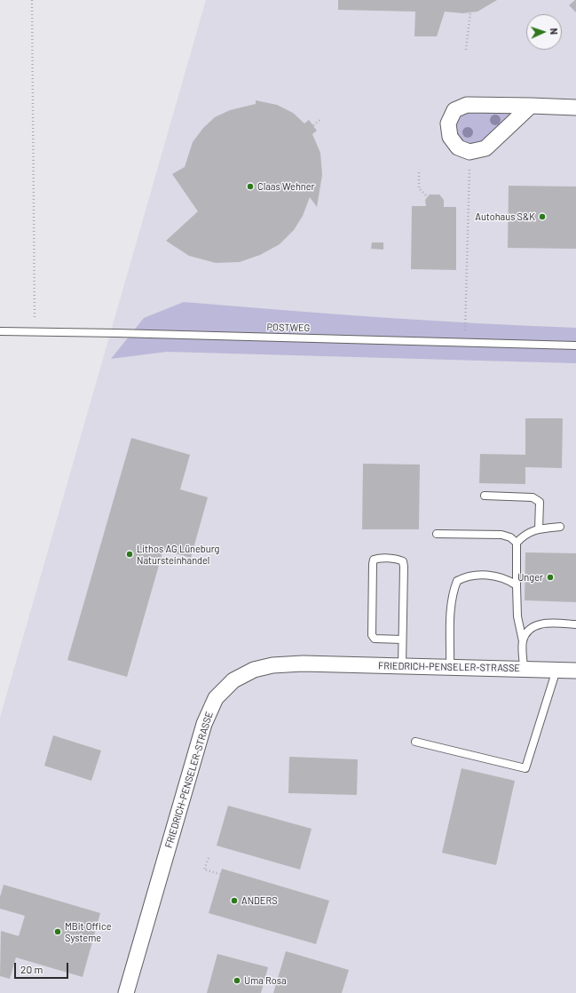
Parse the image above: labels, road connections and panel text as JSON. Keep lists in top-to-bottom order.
{
  "streets": {
    "street": ["FRIEDRICH-PENSELER-STRASSE"],
    "lane": ["POSTWEG"]
  },
  "places": [
    "Claas Wehner",
    "Autohaus S&K",
    "Lithos AG Lüneburg Natursteinhandel",
    "Unger",
    "ANDERS",
    "MBit Office Systeme",
    "Uma Rosa"
  ],
  "scale_bar": "20 m",
  "north": "right"
}
